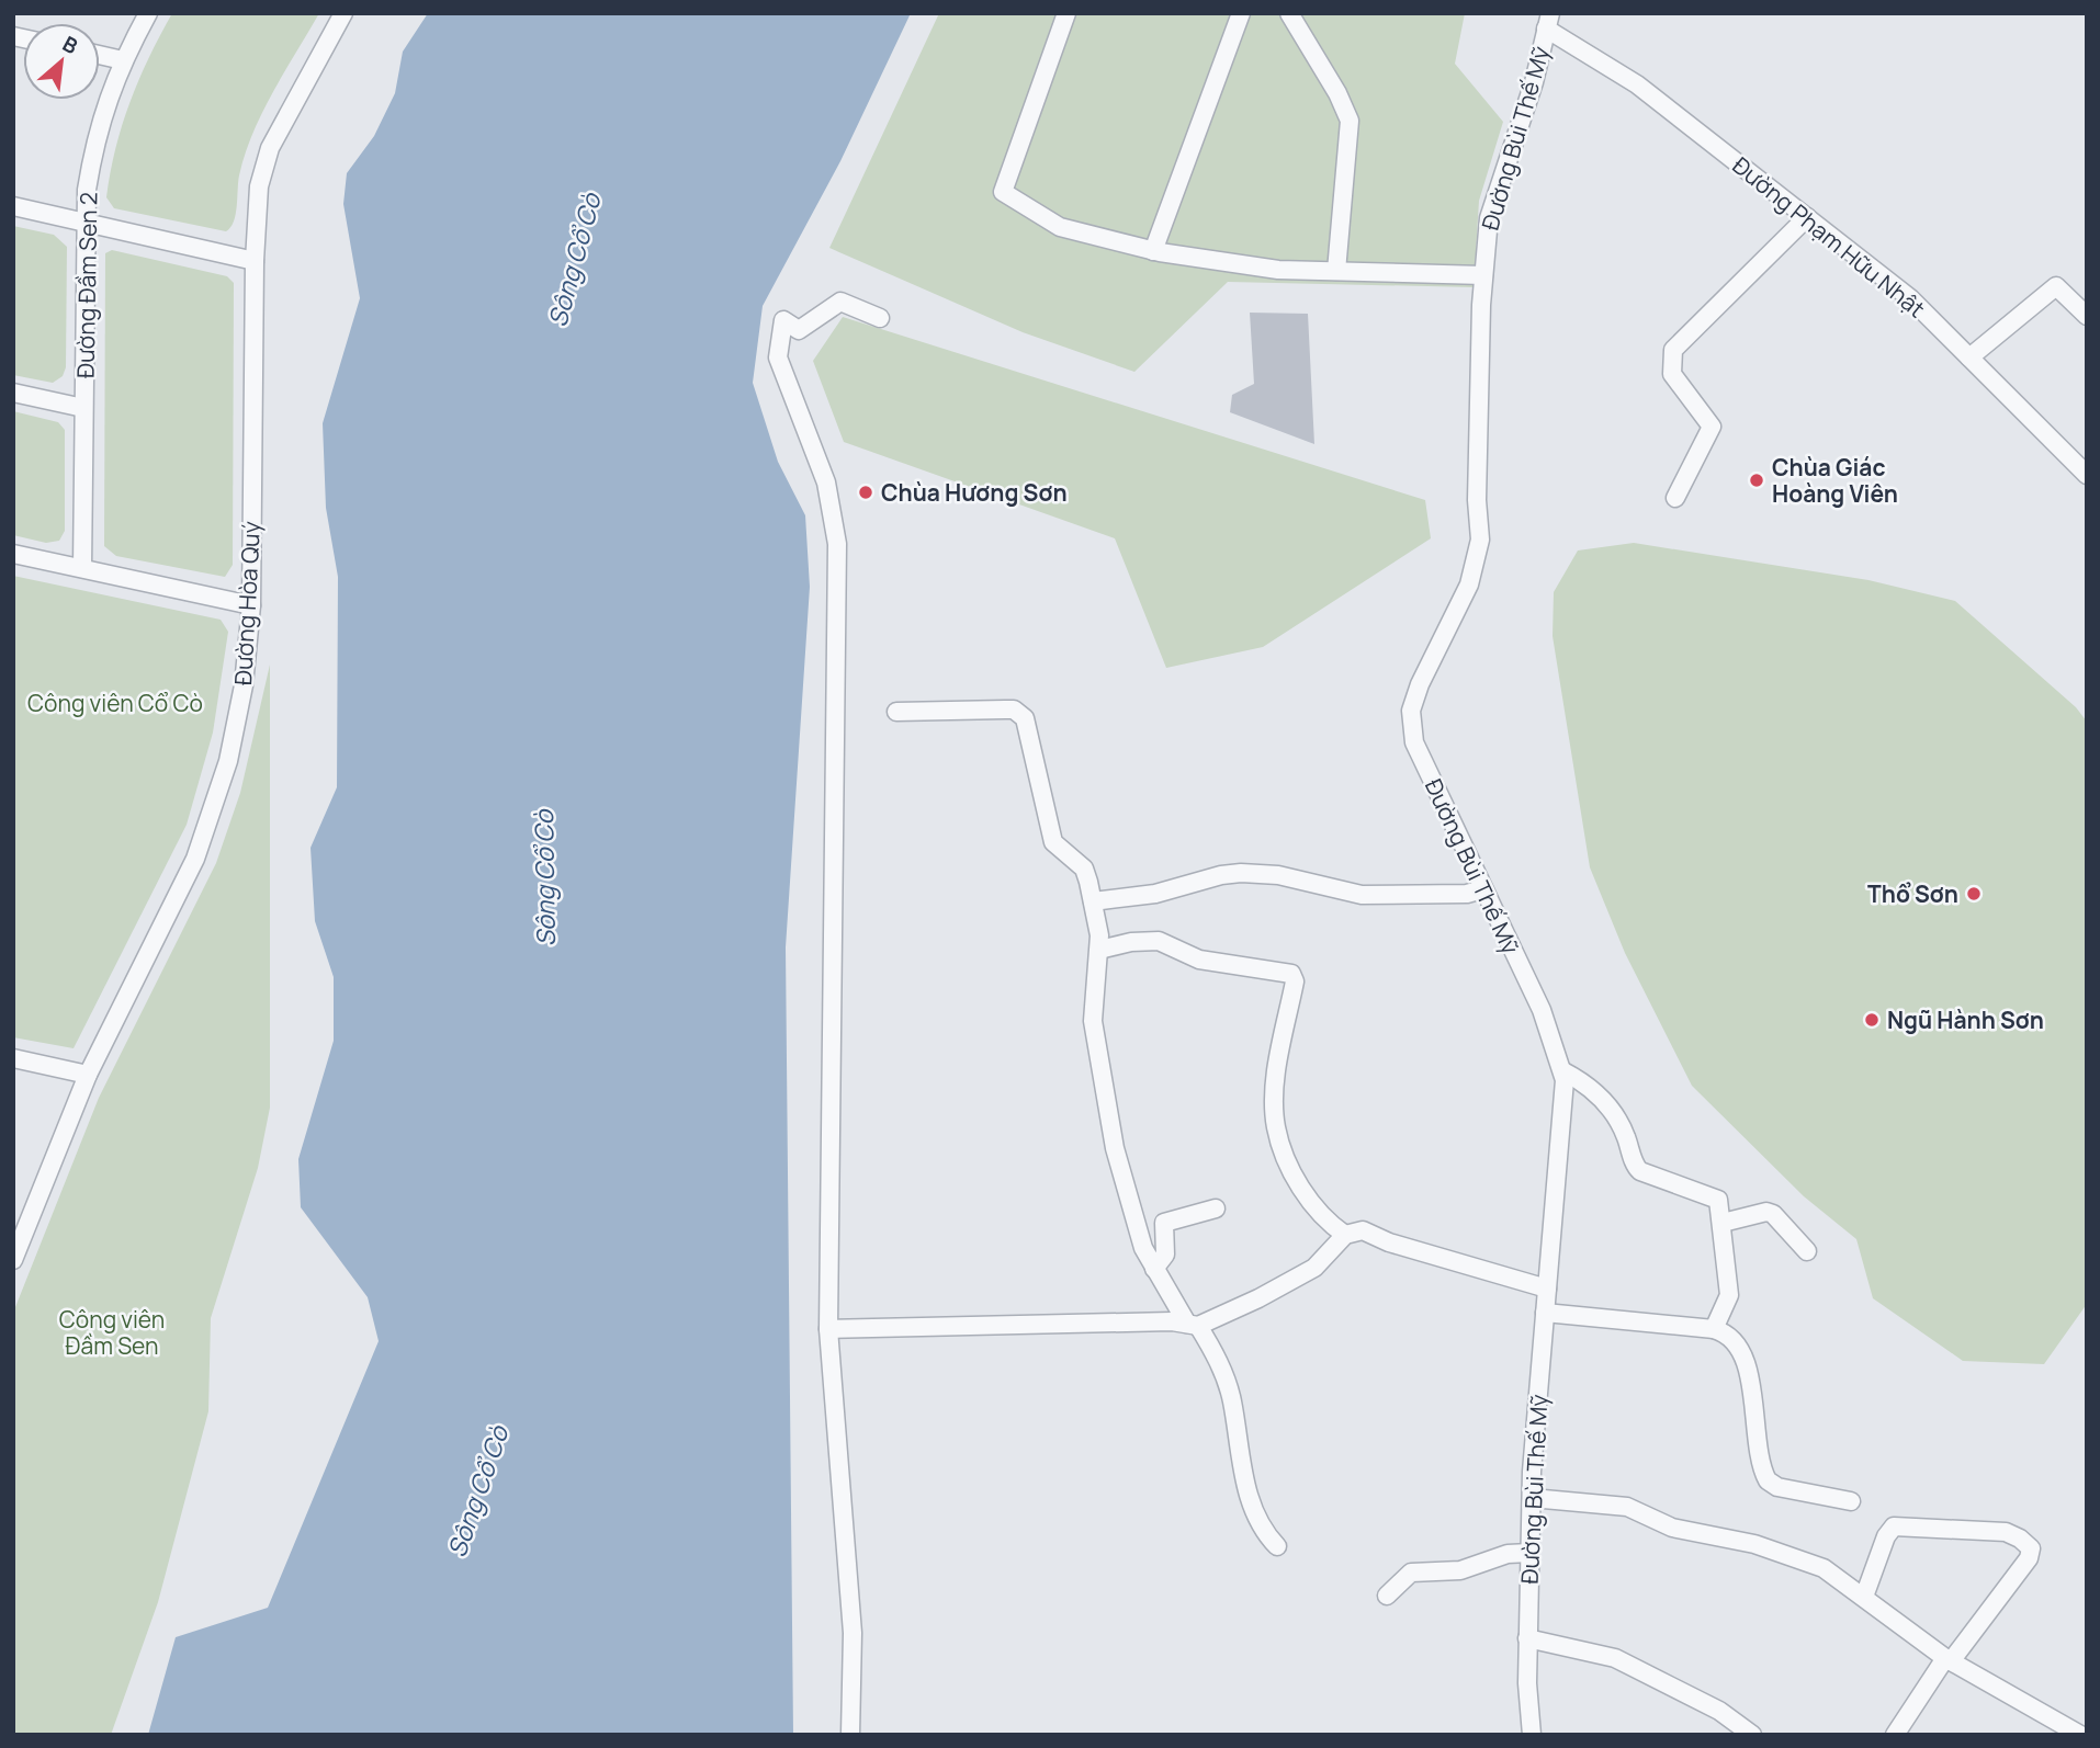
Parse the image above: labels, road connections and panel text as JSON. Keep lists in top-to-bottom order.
{
  "streets": {
    "street": [
      "Đường Bùi Thế Mỹ",
      "Đường Phạm Hữu Nhật",
      "Đường Đầm Sen 2",
      "Đường Hòa Quý"
    ]
  },
  "crossings": [
    ["Đường Bùi Thế Mỹ", "Đường Phạm Hữu Nhật"]
  ],
  "water": ["Sông Cổ Cò"],
  "parks": ["Công viên Cổ Cò", "Công viên Đầm Sen"],
  "places": [
    "Chùa Giác Hoàng Viên",
    "Chùa Hương Sơn",
    "Thổ Sơn",
    "Ngũ Hành Sơn"
  ],
  "north": "top right"
}
